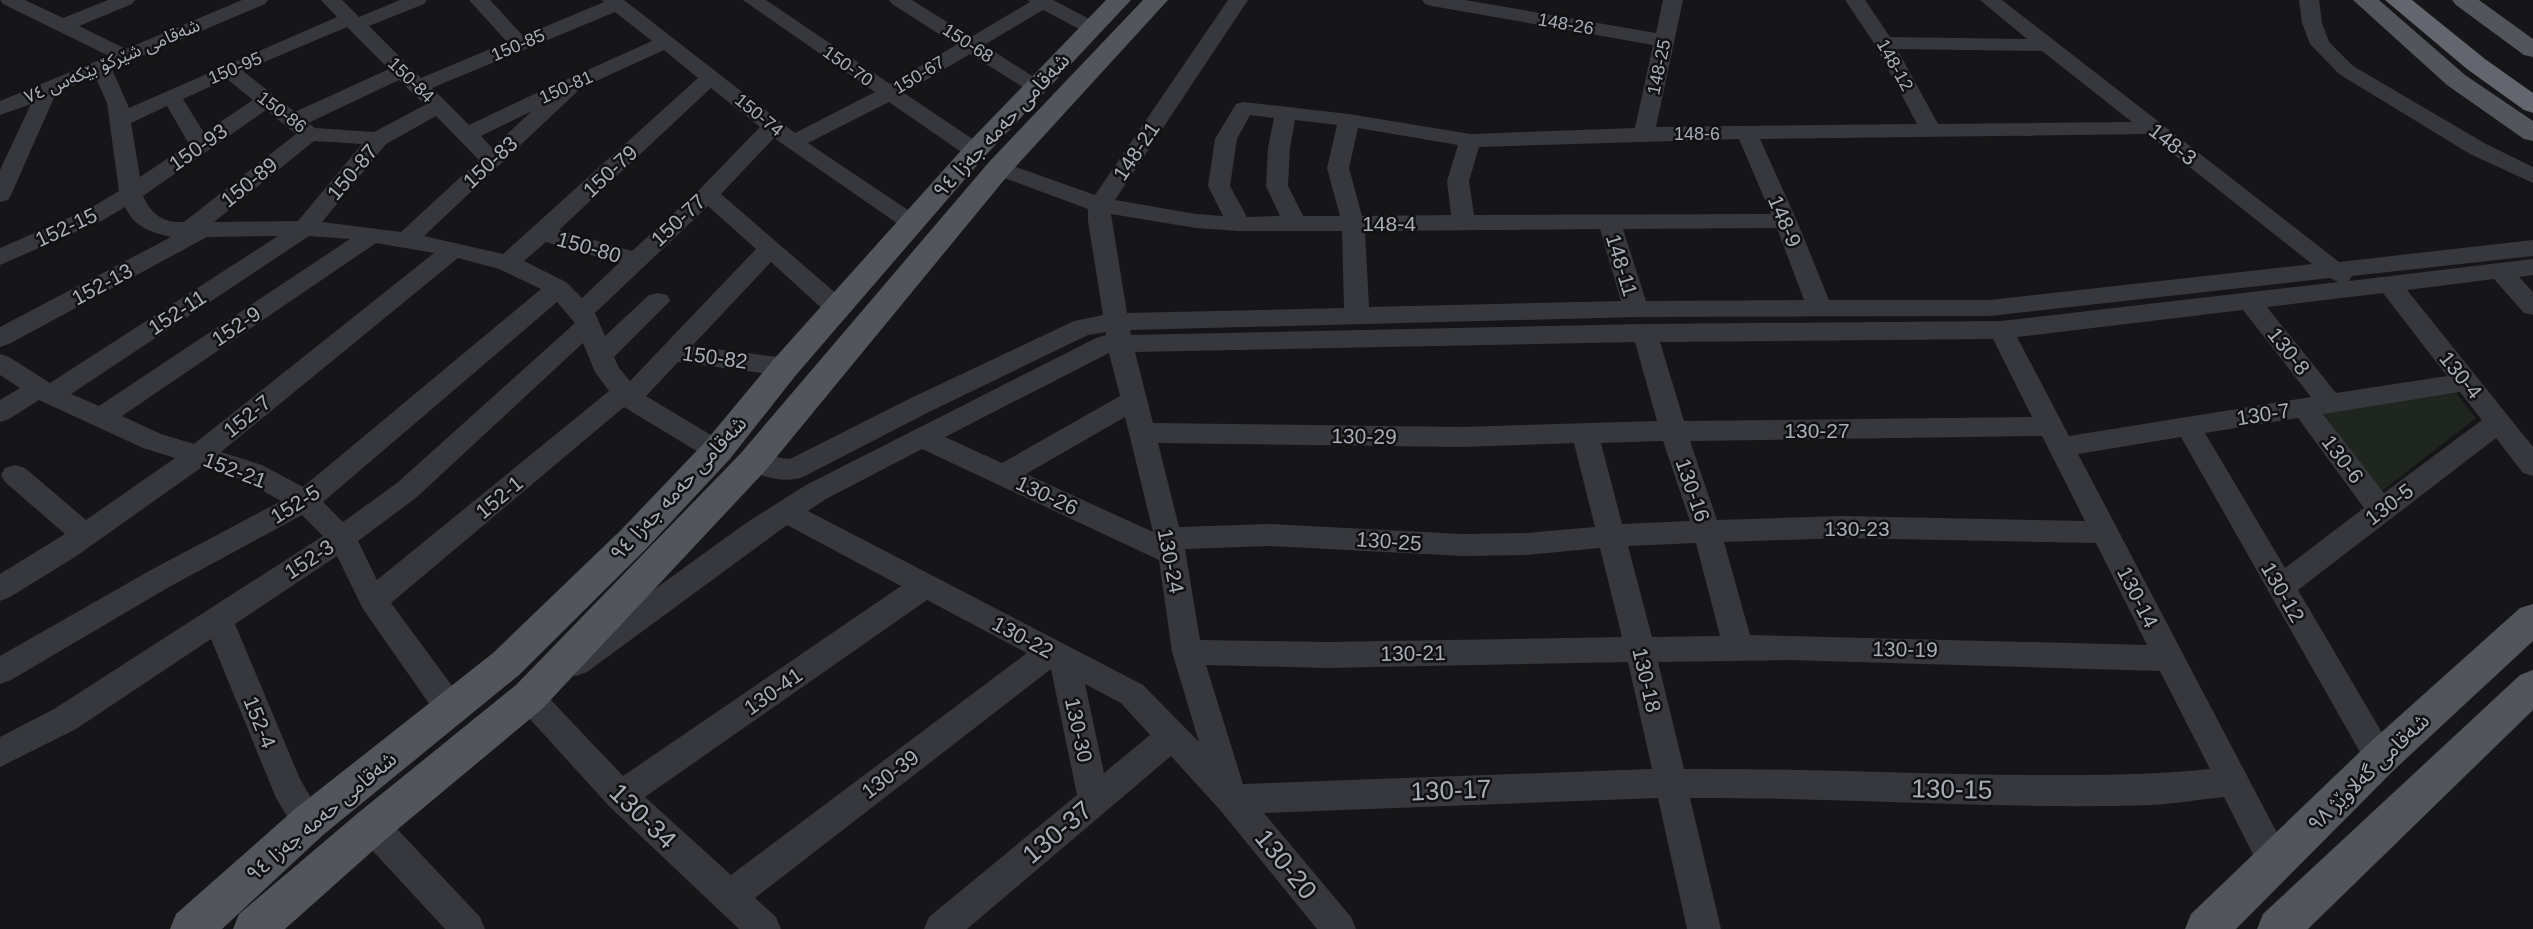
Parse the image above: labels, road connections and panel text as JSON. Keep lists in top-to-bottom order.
{
  "streets": {
    "main road": ["شەقامی حەمە جەزا ٩٤", "شەقامی گەلاوێژ ٩٨"],
    "street": [
      "148-26",
      "150-68",
      "150-85",
      "شەقامی شێرکۆ بێکەس ٧٤",
      "148-12",
      "150-70",
      "148-25",
      "150-95",
      "150-67",
      "150-84",
      "150-81",
      "150-86",
      "150-74",
      "148-6",
      "148-3",
      "150-93",
      "148-21",
      "150-83",
      "150-79",
      "150-87",
      "150-89",
      "150-77",
      "148-9",
      "148-4",
      "152-15",
      "150-80",
      "148-11",
      "152-13",
      "152-11",
      "152-9",
      "130-8",
      "150-82",
      "130-4",
      "130-7",
      "152-7",
      "130-27",
      "130-29",
      "130-6",
      "152-21",
      "130-16",
      "130-26",
      "152-1",
      "152-5",
      "130-5",
      "130-23",
      "130-25",
      "152-3",
      "130-24",
      "130-12",
      "130-14",
      "130-22",
      "130-19",
      "130-21",
      "130-18",
      "130-41",
      "152-4",
      "130-30",
      "130-39",
      "130-15",
      "130-17",
      "130-34",
      "130-37",
      "130-20"
    ]
  },
  "crossings": [
    ["148-26", "148-25"],
    ["150-68", "150-67"],
    ["150-68", "شەقامی حەمە جەزا ٩٤"],
    ["150-85", "150-84"],
    ["150-85", "150-74"],
    ["148-12", "148-6"],
    ["150-70", "150-67"],
    ["150-70", "شەقامی حەمە جەزا ٩٤"],
    ["150-70", "148-4"],
    ["148-25", "148-6"],
    ["150-95", "150-84"],
    ["150-95", "150-86"],
    ["150-67", "150-74"],
    ["150-84", "150-81"],
    ["150-84", "150-83"],
    ["150-84", "150-87"],
    ["150-84", "150-89"],
    ["150-81", "150-74"],
    ["150-81", "150-83"],
    ["150-86", "150-93"],
    ["150-86", "150-87"],
    ["150-86", "150-89"],
    ["150-74", "شەقامی حەمە جەزا ٩٤"],
    ["150-74", "150-79"],
    ["150-74", "150-77"],
    ["شەقامی حەمە جەزا ٩٤", "148-4"],
    ["شەقامی حەمە جەزا ٩٤", "150-82"],
    ["شەقامی حەمە جەزا ٩٤", "152-21"],
    ["شەقامی حەمە جەزا ٩٤", "152-4"],
    ["شەقامی حەمە جەزا ٩٤", "130-34"],
    ["148-6", "148-3"],
    ["148-6", "148-9"],
    ["148-6", "148-4"],
    ["150-93", "152-15"],
    ["148-21", "148-4"],
    ["150-79", "150-80"],
    ["150-87", "152-11"],
    ["150-89", "152-13"],
    ["150-77", "150-80"],
    ["150-77", "152-3"],
    ["148-9", "148-4"],
    ["148-4", "148-11"],
    ["148-11", "130-16"],
    ["152-11", "152-21"],
    ["152-9", "152-21"],
    ["130-8", "130-7"],
    ["130-8", "130-6"],
    ["150-82", "152-1"],
    ["130-4", "130-7"],
    ["130-4", "130-5"],
    ["130-7", "130-27"],
    ["130-7", "130-6"],
    ["130-7", "130-12"],
    ["130-7", "130-14"],
    ["152-7", "152-21"],
    ["130-27", "130-29"],
    ["130-27", "130-16"],
    ["130-27", "130-14"],
    ["130-27", "130-18"],
    ["130-29", "130-24"],
    ["130-29", "130-18"],
    ["130-6", "130-5"],
    ["152-21", "152-1"],
    ["152-21", "152-5"],
    ["152-21", "152-3"],
    ["130-16", "130-23"],
    ["130-16", "130-19"],
    ["130-26", "130-25"],
    ["130-26", "130-24"],
    ["130-5", "130-12"],
    ["130-23", "130-25"],
    ["130-23", "130-14"],
    ["130-23", "130-18"],
    ["130-25", "130-24"],
    ["130-25", "130-18"],
    ["152-3", "152-4"],
    ["130-24", "130-22"],
    ["130-24", "130-21"],
    ["130-24", "130-17"],
    ["130-24", "130-20"],
    ["130-12", "شەقامی گەلاوێژ ٩٨"],
    ["130-14", "130-19"],
    ["130-14", "شەقامی گەلاوێژ ٩٨"],
    ["130-14", "130-15"],
    ["130-22", "130-41"],
    ["130-22", "130-30"],
    ["130-22", "130-39"],
    ["130-22", "130-17"],
    ["130-22", "130-37"],
    ["130-22", "130-20"],
    ["130-19", "130-21"],
    ["130-19", "130-18"],
    ["130-21", "130-18"],
    ["130-18", "130-15"],
    ["130-18", "130-17"],
    ["130-41", "130-34"],
    ["130-30", "130-39"],
    ["130-30", "130-37"],
    ["130-39", "130-34"],
    ["130-15", "130-17"],
    ["130-17", "130-20"]
  ]
}
